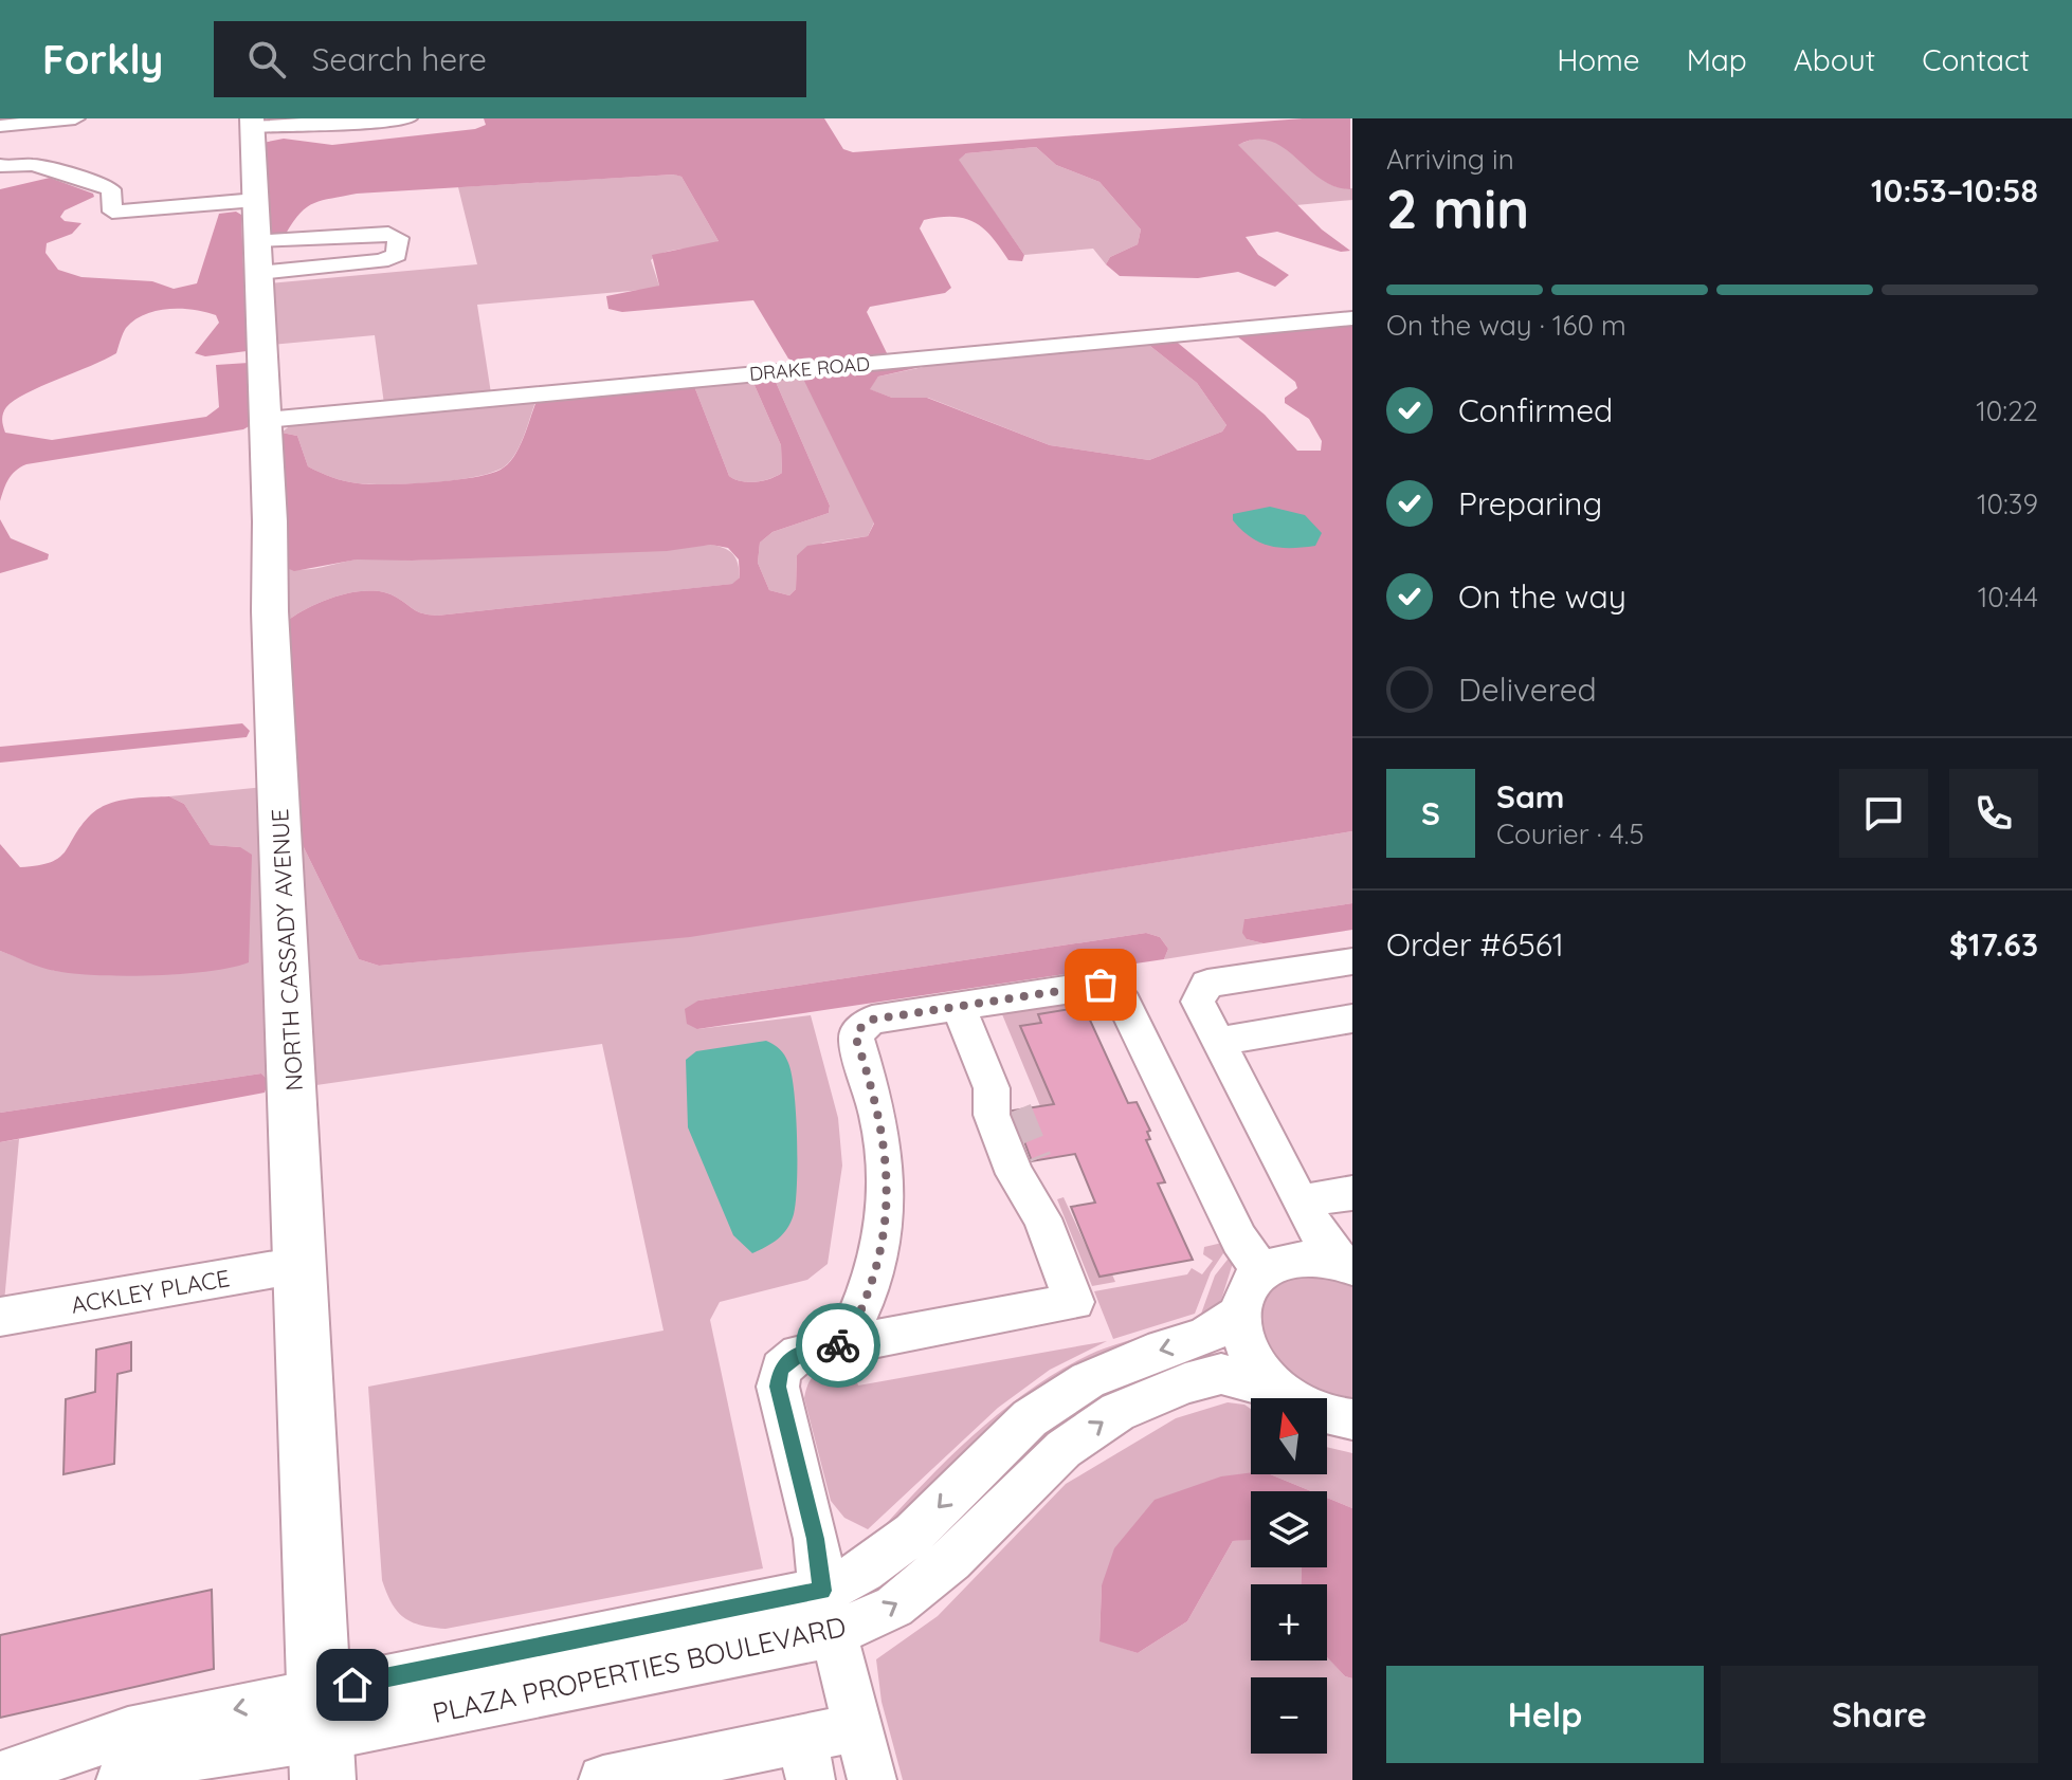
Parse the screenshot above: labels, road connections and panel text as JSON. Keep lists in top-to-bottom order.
{
  "streets": {
    "main road": ["NORTH CASSADY AVENUE"],
    "street": ["DRAKE ROAD", "ACKLEY PLACE", "PLAZA PROPERTIES BOULEVARD"]
  },
  "crossings": [
    ["DRAKE ROAD", "NORTH CASSADY AVENUE"],
    ["NORTH CASSADY AVENUE", "ACKLEY PLACE"],
    ["NORTH CASSADY AVENUE", "PLAZA PROPERTIES BOULEVARD"]
  ],
  "north": "top",
  "page": {
    "header": "Forkly",
    "search": "Search here",
    "nav": [
      "Home",
      "Map",
      "About",
      "Contact"
    ],
    "heading": ["2 min", "Arriving in", "10:53–10:58"],
    "panel": [
      "Sam",
      "Courier · 4.5",
      "Order #6561",
      "$17.63"
    ],
    "bar": "On the way · 160 m",
    "list": [
      ["Confirmed", "10:22"],
      ["Preparing", "10:39"],
      ["On the way", "10:44"],
      "Delivered"
    ],
    "round": "S",
    "map_buttons": ["+", "−"],
    "buttons": ["Help", "Share"]
  }
}
